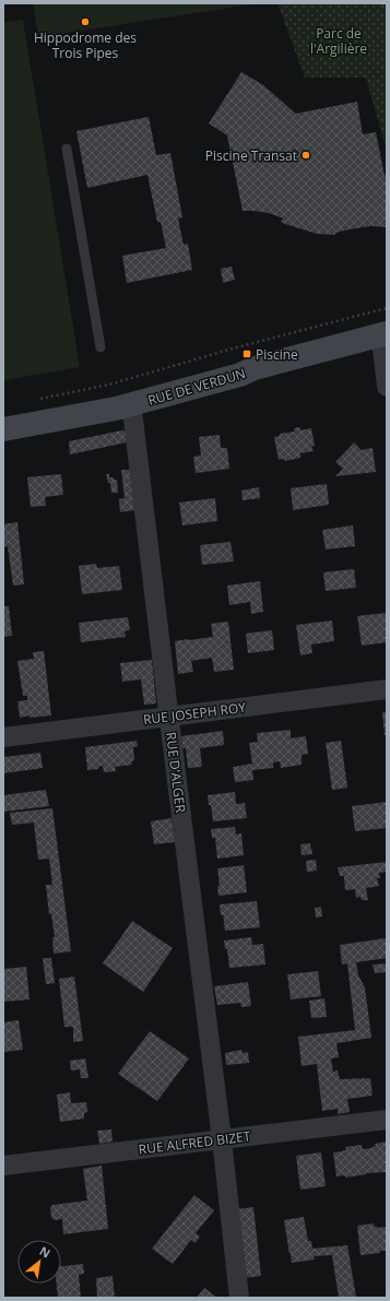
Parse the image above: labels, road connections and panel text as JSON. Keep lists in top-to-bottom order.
{
  "streets": {
    "street": [
      "RUE DE VERDUN",
      "RUE JOSEPH ROY",
      "RUE D'ALGER",
      "RUE ALFRED BIZET"
    ]
  },
  "crossings": [
    ["RUE DE VERDUN", "RUE D'ALGER"],
    ["RUE JOSEPH ROY", "RUE D'ALGER"],
    ["RUE D'ALGER", "RUE ALFRED BIZET"]
  ],
  "parks": ["Parc de l'Argilière"],
  "places": {
    "other": ["Hippodrome des Trois Pipes", "Piscine Transat"],
    "transit": ["Piscine"]
  },
  "north": "top right"
}
